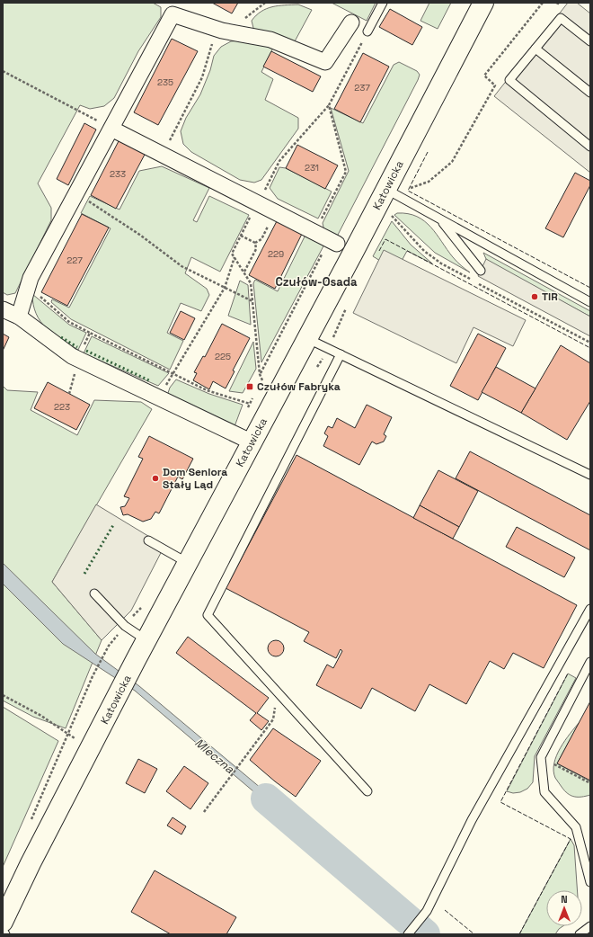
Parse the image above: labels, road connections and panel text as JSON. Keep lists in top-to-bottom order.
{
  "streets": {
    "main road": ["Katowicka"]
  },
  "districts": ["Czułów-Osada"],
  "water": ["Mleczna"],
  "places": {
    "other": ["TIR", "Dom Seniora Stały Ląd"],
    "transit": ["Czułów Fabryka"]
  },
  "house_numbers": [
    "235",
    "237",
    "231",
    "233",
    "229",
    "227",
    "225",
    "223"
  ],
  "north": "top"
}
